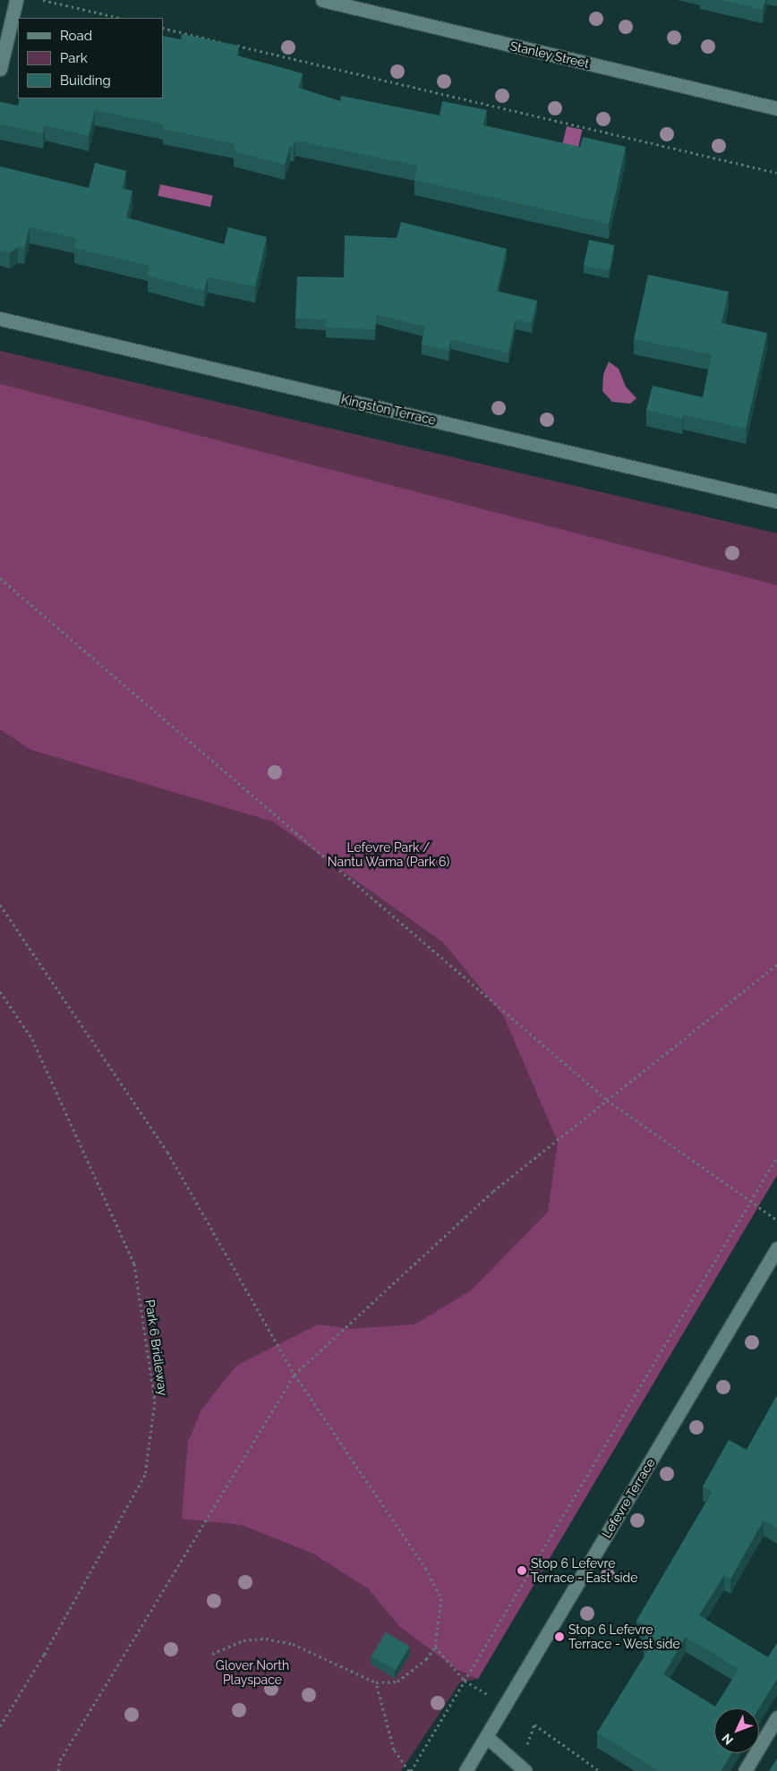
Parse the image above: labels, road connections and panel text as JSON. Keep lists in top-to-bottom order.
{
  "streets": {
    "street": ["Stanley Street", "Kingston Terrace", "Lefevre Terrace"],
    "path": ["Park 6 Bridleway"]
  },
  "parks": ["Lefevre Park / Nantu Wama (Park 6)", "Glover North Playspace"],
  "places": ["Stop 6 Lefevre Terrace - East side", "Stop 6 Lefevre Terrace - West side"],
  "legend": ["Road", "Park", "Building"],
  "north": "bottom left"
}
